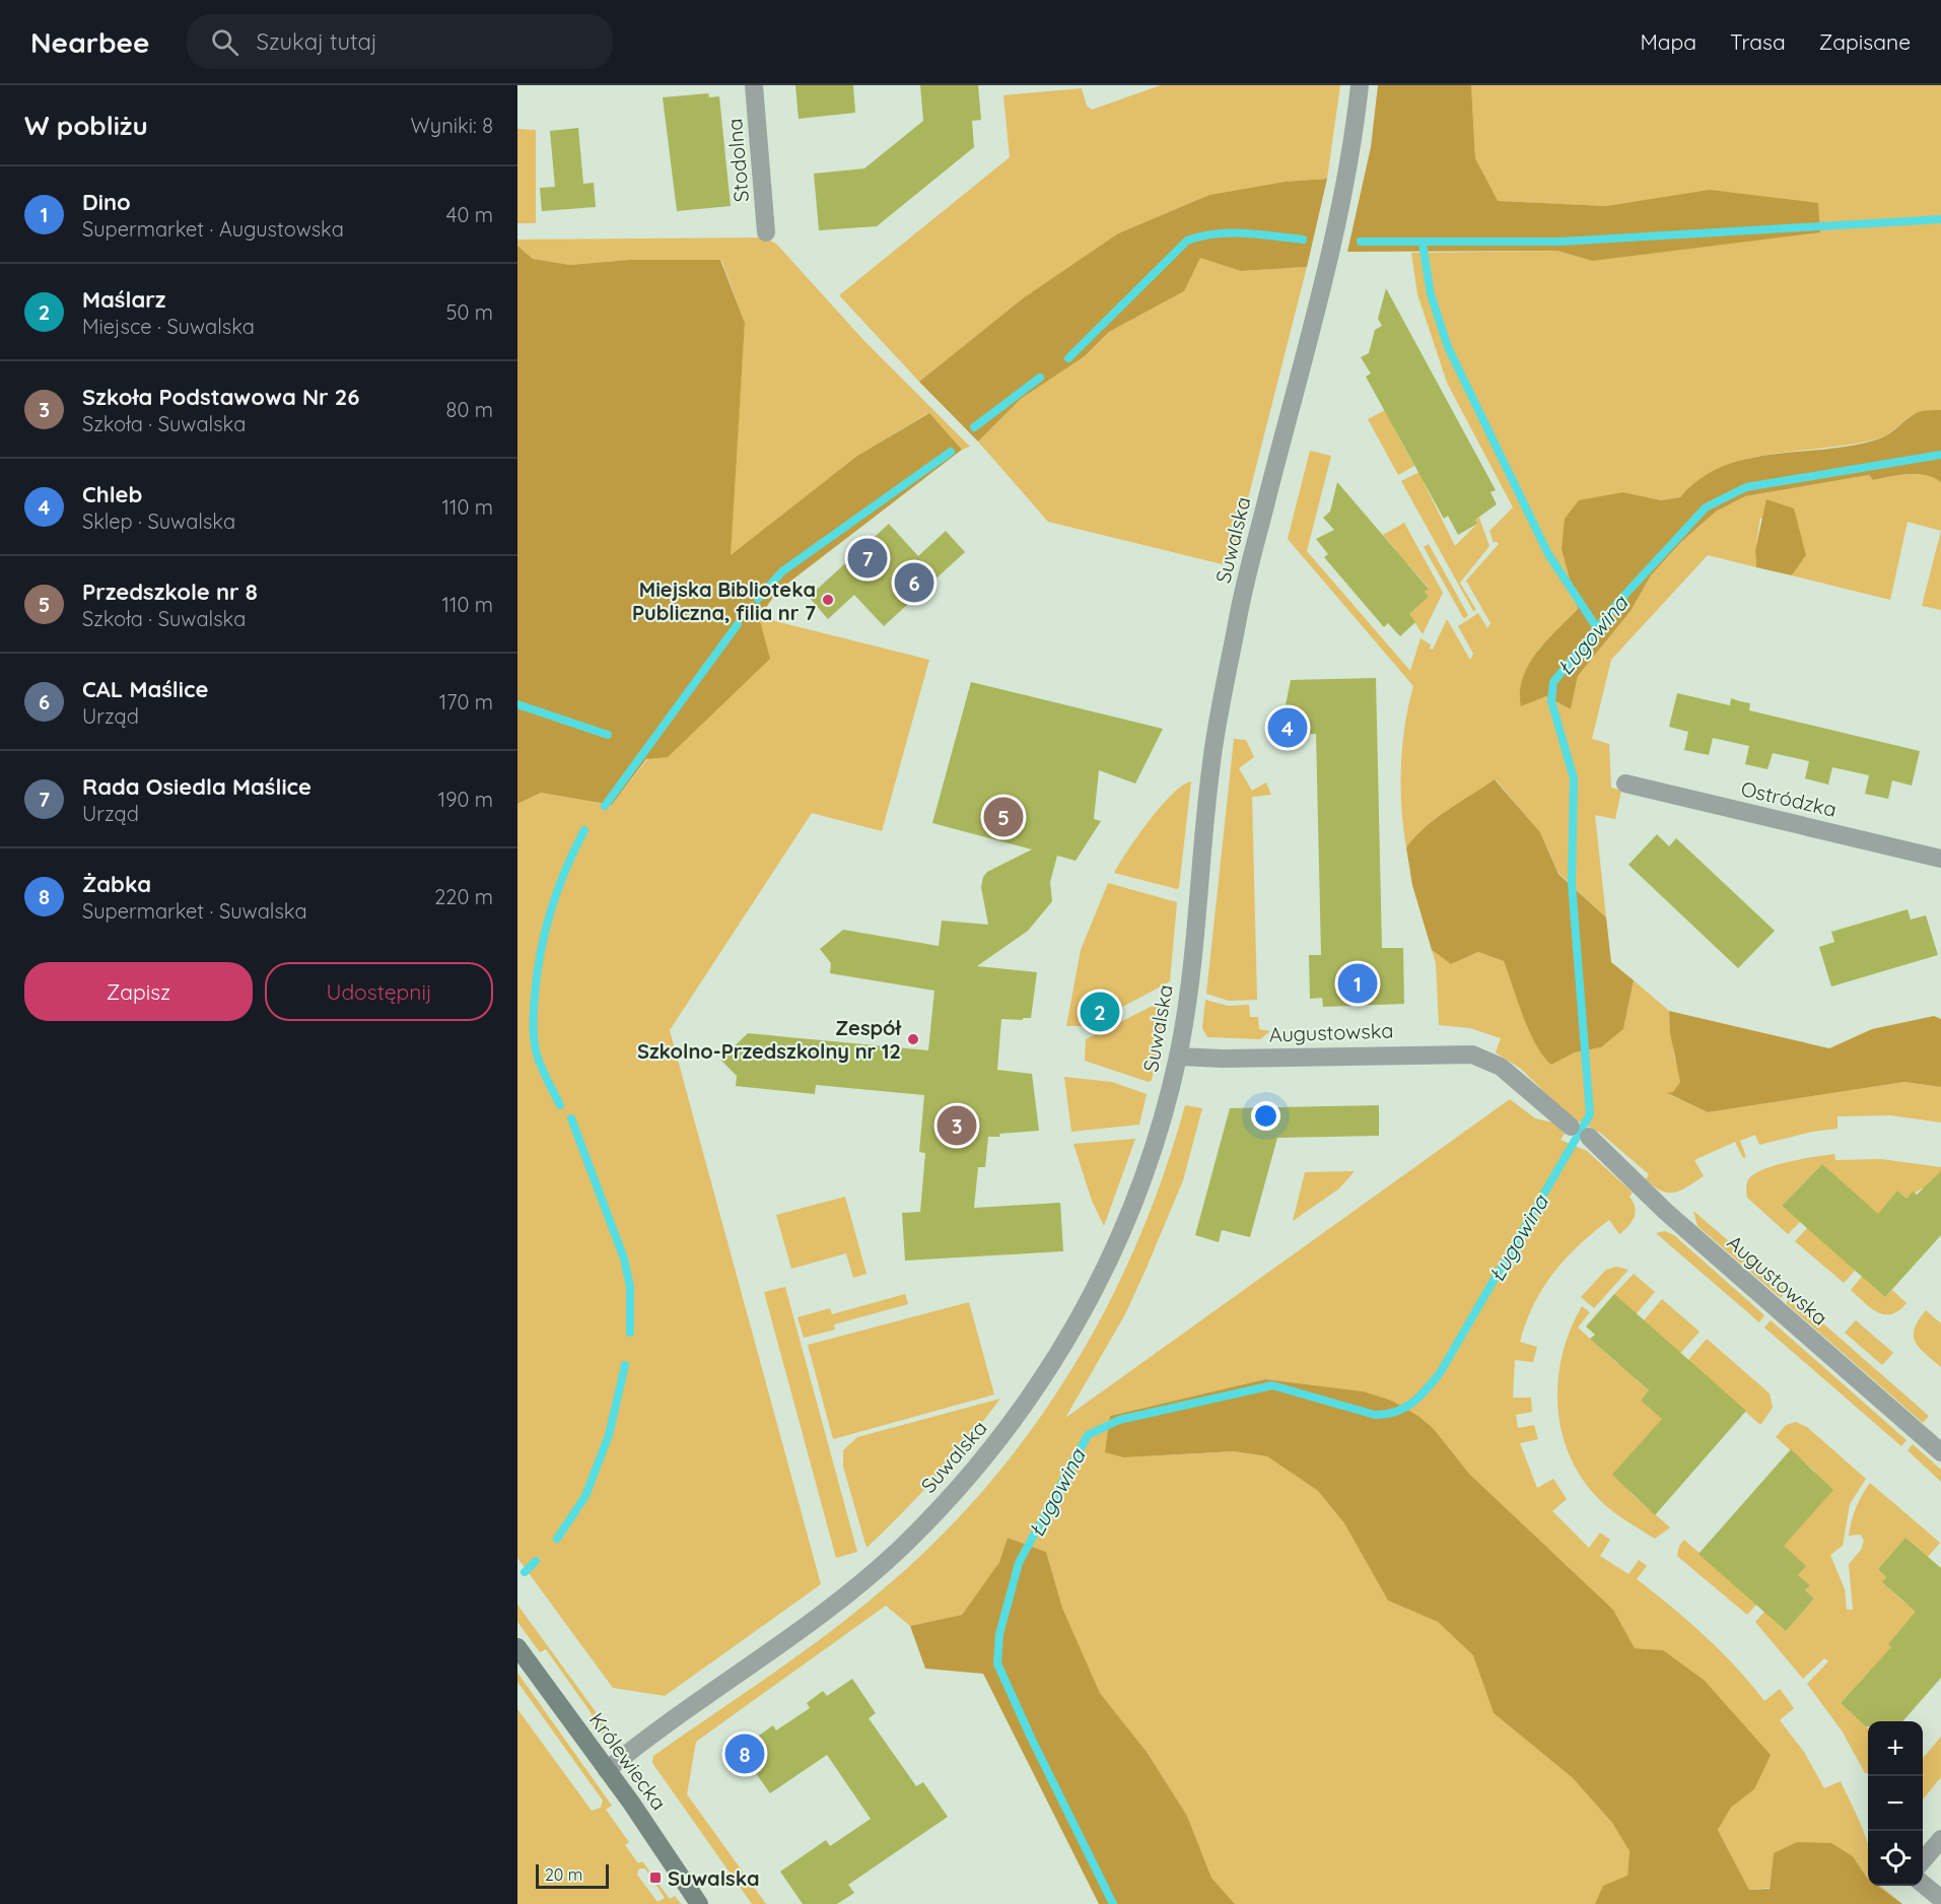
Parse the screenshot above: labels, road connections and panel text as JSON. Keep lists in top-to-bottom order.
{
  "streets": {
    "street": [
      "Stodolna",
      "Suwalska",
      "Ostródzka",
      "Augustowska",
      "Królewiecka"
    ]
  },
  "crossings": [
    ["Suwalska", "Augustowska"],
    ["Suwalska", "Królewiecka"]
  ],
  "water": ["Ługowina"],
  "places": {
    "other": ["Miejska Biblioteka Publiczna, filia nr 7", "Zespół Szkolno-Przedszkolny nr 12"],
    "transit": ["Suwalska"]
  },
  "scale_bar": "20 m",
  "page": {
    "header": "Nearbee",
    "search": "Szukaj tutaj",
    "nav": ["Mapa", "Trasa", "Zapisane"],
    "heading": ["W pobliżu", "Wyniki: 8"],
    "list": [
      {
        "mark": "1",
        "name": "Dino",
        "note": "Supermarket · Augustowska",
        "value": "40 m"
      },
      {
        "mark": "2",
        "name": "Maślarz",
        "note": "Miejsce · Suwalska",
        "value": "50 m"
      },
      {
        "mark": "3",
        "name": "Szkoła Podstawowa Nr 26",
        "note": "Szkoła · Suwalska",
        "value": "80 m"
      },
      {
        "mark": "4",
        "name": "Chleb",
        "note": "Sklep · Suwalska",
        "value": "110 m"
      },
      {
        "mark": "5",
        "name": "Przedszkole nr 8",
        "note": "Szkoła · Suwalska",
        "value": "110 m"
      },
      {
        "mark": "6",
        "name": "CAL Maślice",
        "note": "Urząd",
        "value": "170 m"
      },
      {
        "mark": "7",
        "name": "Rada Osiedla Maślice",
        "note": "Urząd",
        "value": "190 m"
      },
      {
        "mark": "8",
        "name": "Żabka",
        "note": "Supermarket · Suwalska",
        "value": "220 m"
      }
    ],
    "pins": [
      "7",
      "6",
      "4",
      "5",
      "1",
      "2",
      "3",
      "8"
    ],
    "buttons": ["Zapisz", "Udostępnij"],
    "map_buttons": ["+", "−"],
    "scale": "20 m"
  }
}
